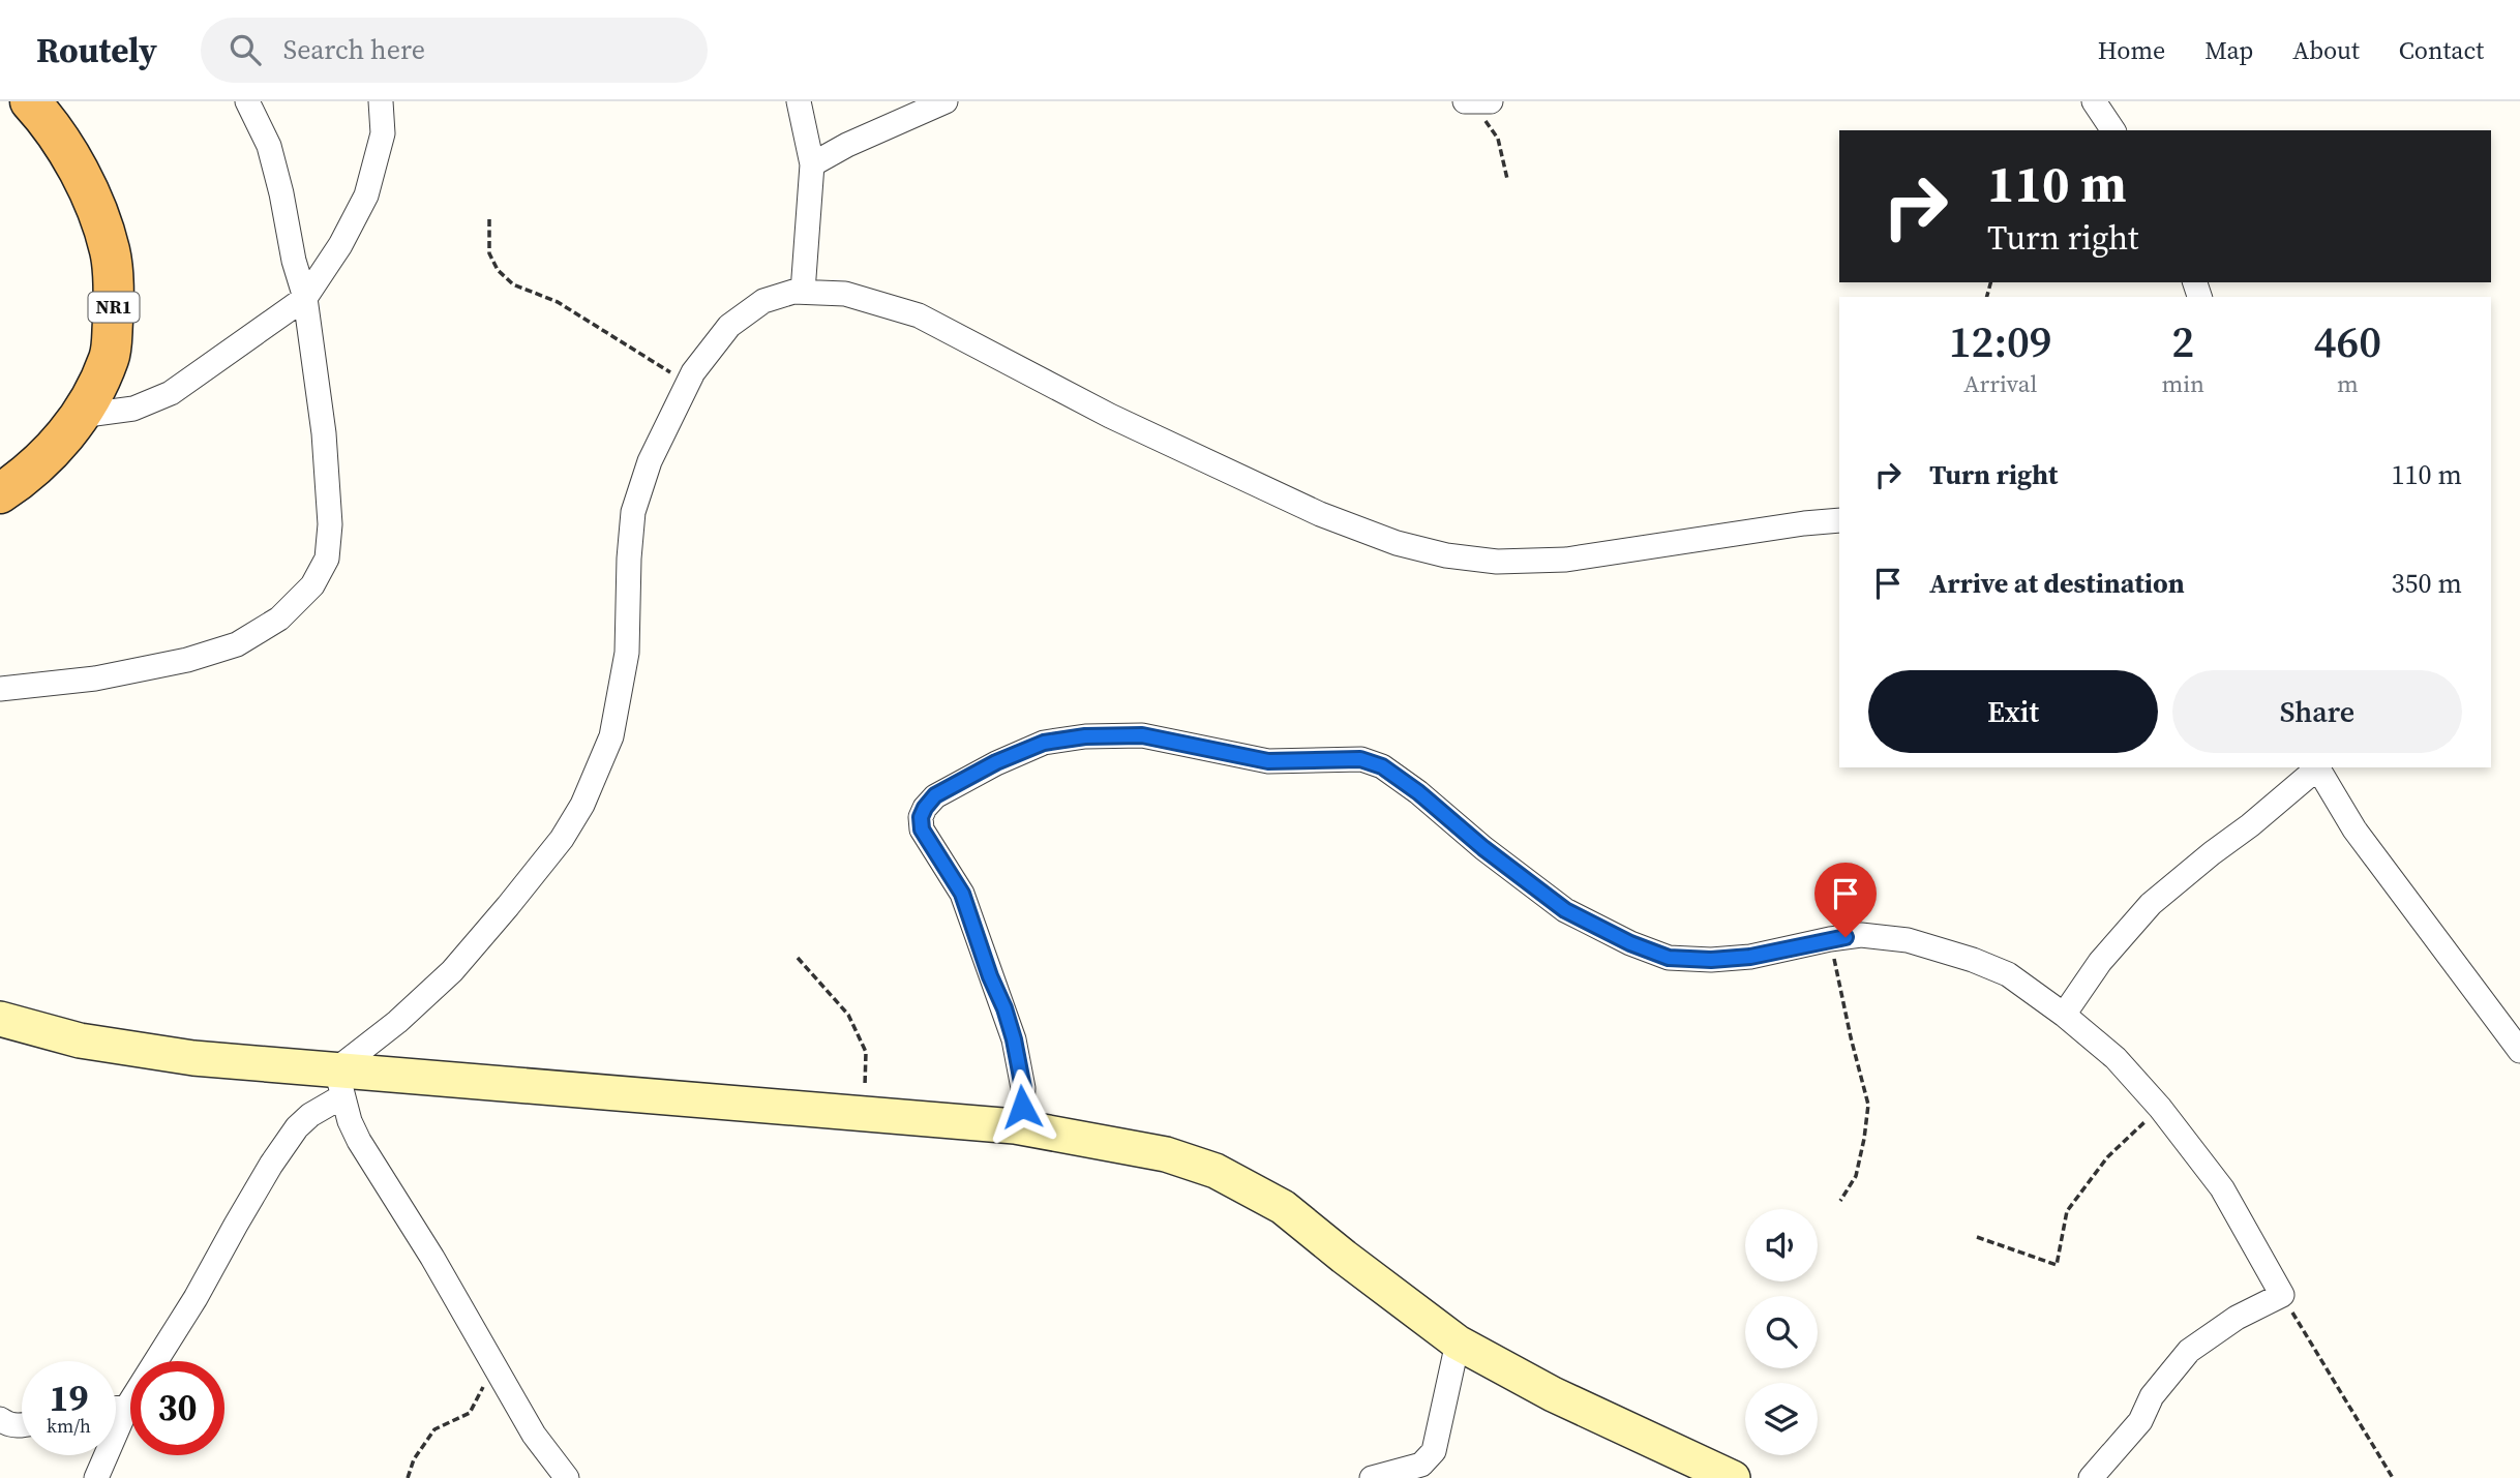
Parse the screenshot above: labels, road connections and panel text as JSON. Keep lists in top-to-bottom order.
{
  "streets": {
    "highway": ["NR1"]
  },
  "page": {
    "header": "Routely",
    "search": "Search here",
    "nav": [
      "Home",
      "Map",
      "About",
      "Contact"
    ],
    "turn": ["110 m", "Turn right"],
    "eta": [
      "12:09",
      "Arrival",
      "2",
      "min",
      "460",
      "m"
    ],
    "list": [
      {
        "name": "Turn right",
        "value": "110 m"
      },
      {
        "name": "Arrive at destination",
        "value": "350 m"
      }
    ],
    "buttons": ["Exit", "Share"],
    "speed": "19 km/h",
    "limit": "30"
  }
}
